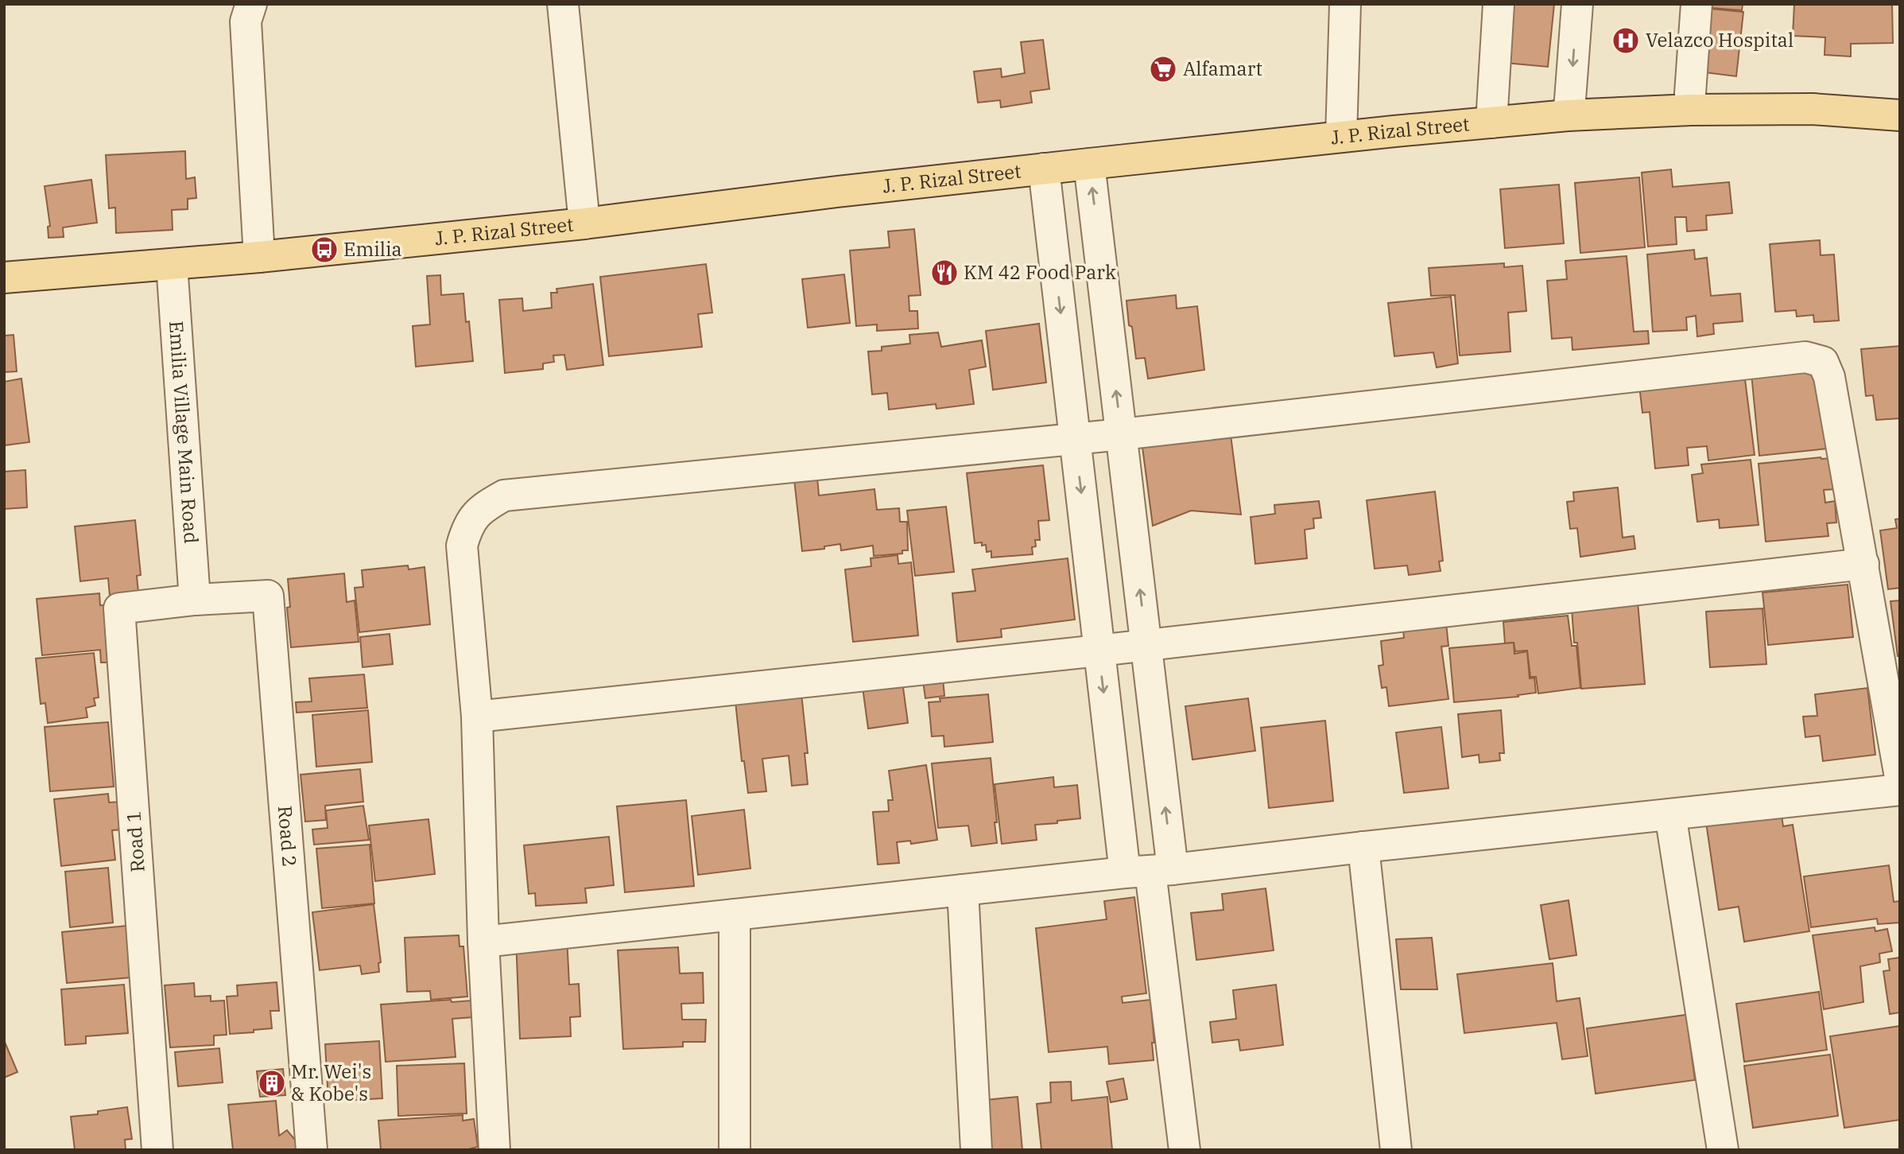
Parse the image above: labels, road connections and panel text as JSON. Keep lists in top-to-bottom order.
{
  "streets": {
    "main road": ["J. P. Rizal Street"],
    "street": ["Emilia Village Main Road", "Road 2", "Road 1"]
  },
  "crossings": [
    ["J. P. Rizal Street", "Emilia Village Main Road"],
    ["Emilia Village Main Road", "Road 2"],
    ["Emilia Village Main Road", "Road 1"],
    ["Road 2", "Road 1"]
  ],
  "places": {
    "hospital": ["Velazco Hospital"],
    "supermarket": ["Alfamart"],
    "bus stop": ["Emilia"],
    "restaurant": ["KM 42 Food Park"],
    "building": ["Mr. Wei's & Kobe's"]
  }
}
